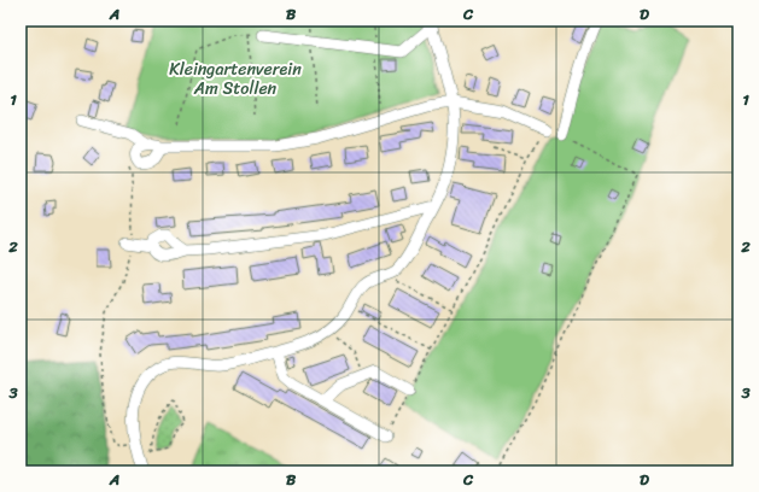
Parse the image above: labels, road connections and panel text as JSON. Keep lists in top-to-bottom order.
{
  "parks": ["Kleingartenverein Am Stollen"],
  "grid": {
    "columns": [
      "A",
      "B",
      "C",
      "D"
    ],
    "rows": ["1", "2", "3"]
  }
}
